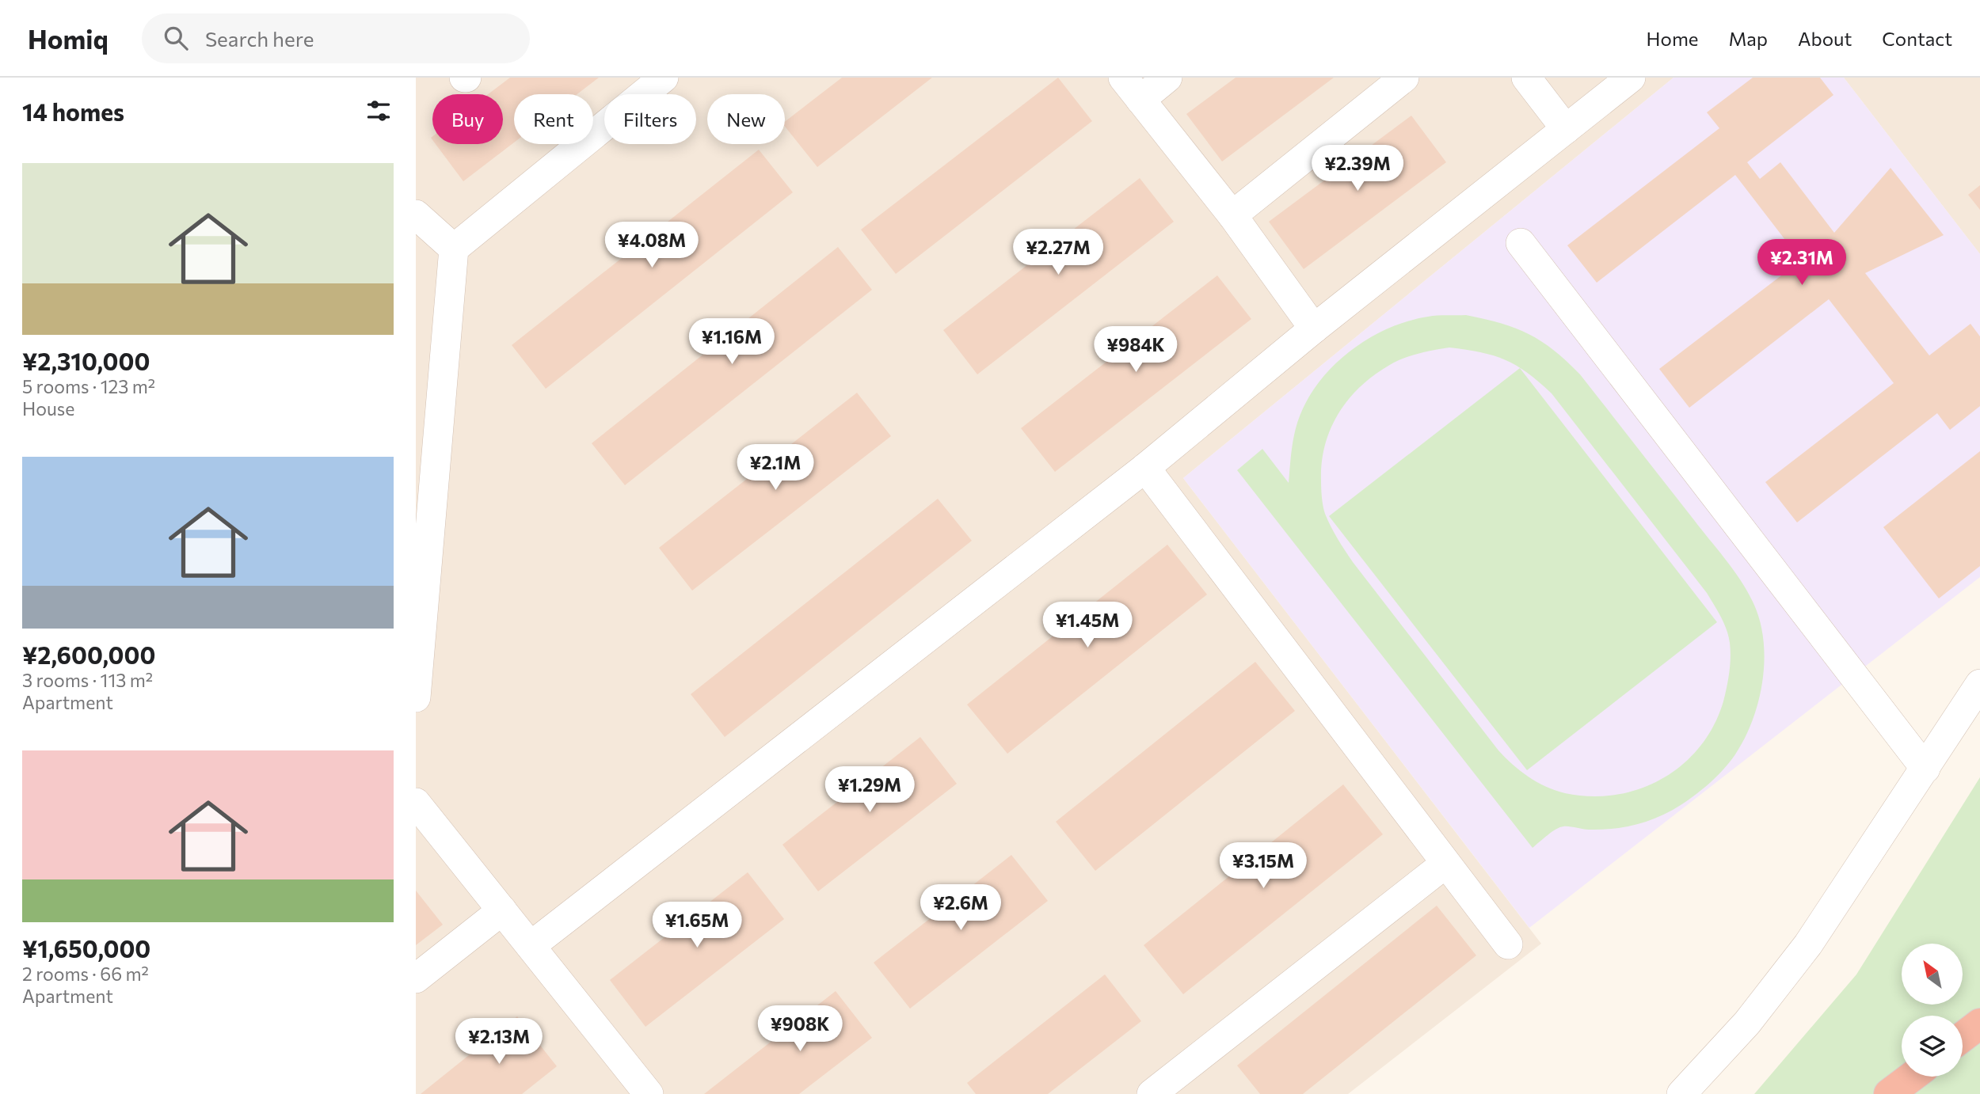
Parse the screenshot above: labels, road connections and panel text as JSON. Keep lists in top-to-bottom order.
{
  "north": "top left",
  "page": {
    "header": "Homiq",
    "search": "Search here",
    "nav": [
      "Home",
      "Map",
      "About",
      "Contact"
    ],
    "heading": "14 homes",
    "chip": [
      "Buy",
      "Rent",
      "Filters",
      "New"
    ],
    "list": [
      {
        "name": "¥2,310,000",
        "note": "5 rooms · 123 m² · House"
      },
      {
        "name": "¥2,600,000",
        "note": "3 rooms · 113 m² · Apartment"
      },
      {
        "name": "¥1,650,000",
        "note": "2 rooms · 66 m² · Apartment"
      }
    ],
    "price": [
      "¥2.39M",
      "¥4.08M",
      "¥2.27M",
      "¥2.31M",
      "¥1.16M",
      "¥984K",
      "¥2.1M",
      "¥1.45M",
      "¥1.29M",
      "¥3.15M",
      "¥2.6M",
      "¥1.65M",
      "¥908K",
      "¥2.13M"
    ]
  }
}
